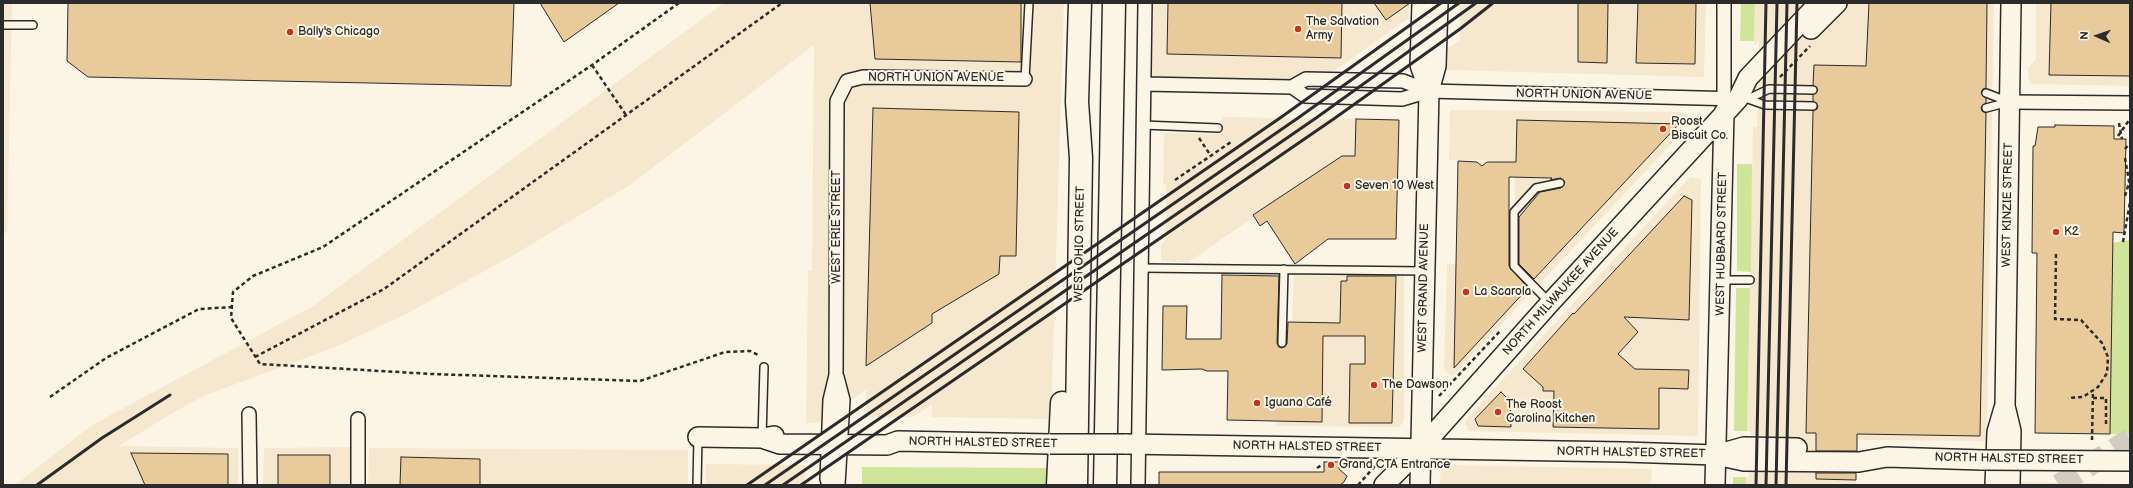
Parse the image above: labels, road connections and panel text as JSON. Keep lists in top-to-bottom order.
{
  "streets": {
    "highway": ["WEST OHIO STREET"],
    "main road": [
      "WEST KINZIE STREET",
      "WEST HUBBARD STREET",
      "WEST GRAND AVENUE",
      "NORTH MILWAUKEE AVENUE",
      "NORTH HALSTED STREET"
    ],
    "street": ["NORTH UNION AVENUE", "WEST ERIE STREET"]
  },
  "crossings": [
    ["NORTH UNION AVENUE", "WEST ERIE STREET"],
    ["NORTH UNION AVENUE", "WEST HUBBARD STREET"],
    ["NORTH UNION AVENUE", "WEST GRAND AVENUE"],
    ["NORTH UNION AVENUE", "NORTH MILWAUKEE AVENUE"],
    ["WEST ERIE STREET", "NORTH HALSTED STREET"],
    ["WEST HUBBARD STREET", "NORTH MILWAUKEE AVENUE"],
    ["WEST HUBBARD STREET", "NORTH HALSTED STREET"],
    ["WEST GRAND AVENUE", "NORTH MILWAUKEE AVENUE"],
    ["WEST GRAND AVENUE", "NORTH HALSTED STREET"],
    ["NORTH MILWAUKEE AVENUE", "NORTH HALSTED STREET"]
  ],
  "places": [
    "The Salvation Army",
    "Bally's Chicago",
    "Roost Biscuit Co.",
    "Seven 10 West",
    "K2",
    "La Scarola",
    "The Dawson",
    "Iguana Café",
    "The Roost Carolina Kitchen",
    "Grand CTA Entrance"
  ],
  "north": "left"
}
